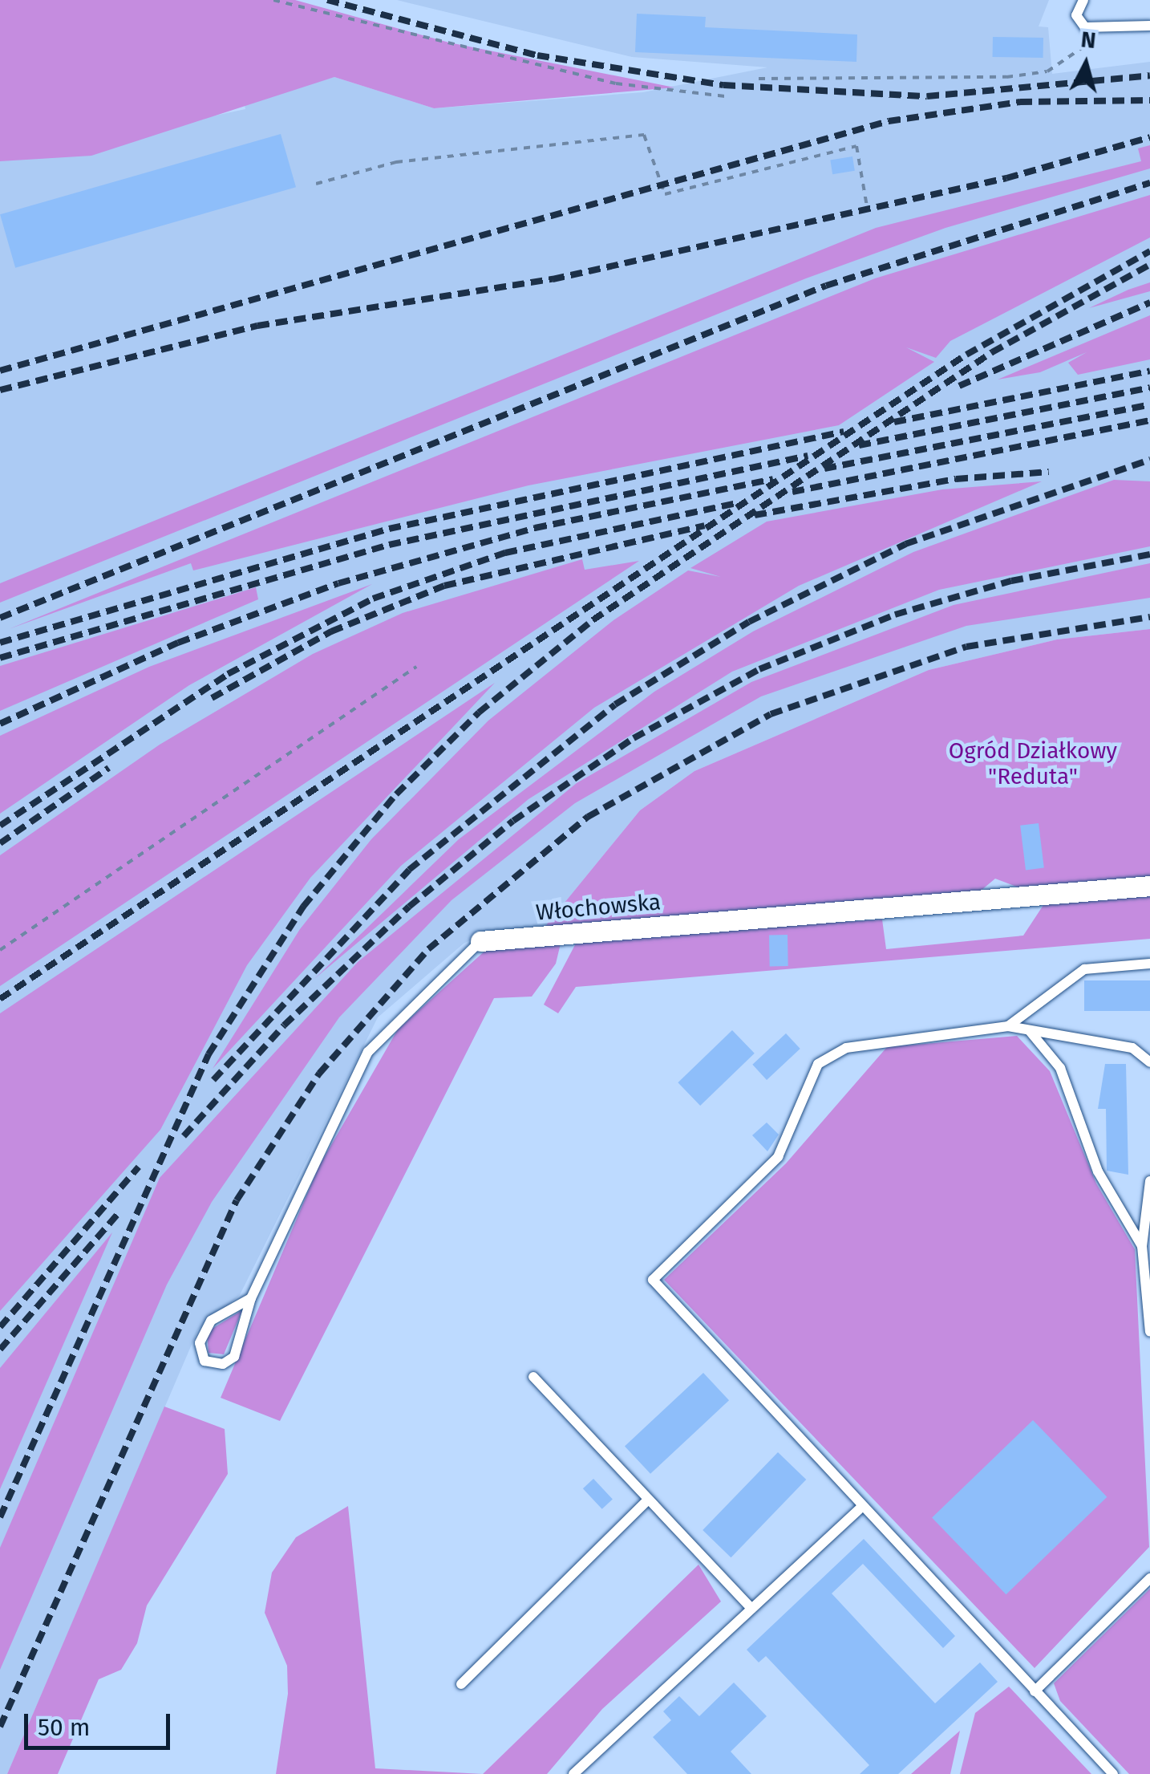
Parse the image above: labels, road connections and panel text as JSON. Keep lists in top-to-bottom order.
{
  "streets": {
    "street": ["Włochowska"]
  },
  "parks": ["Ogród Działkowy \"Reduta\""],
  "scale_bar": "50 m",
  "north": "top"
}
